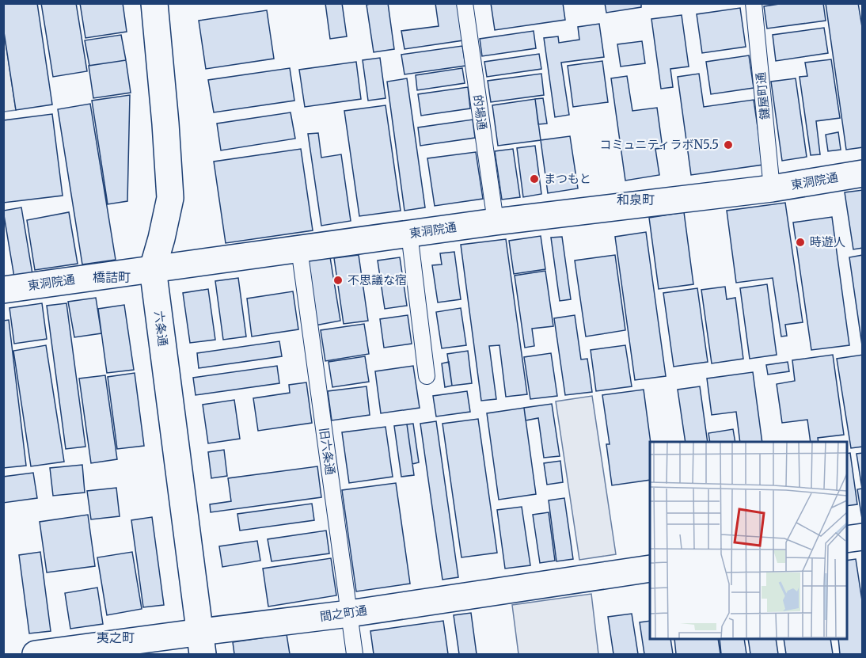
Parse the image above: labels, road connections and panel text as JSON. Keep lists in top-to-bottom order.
{
  "streets": {
    "street": ["東洞院通", "六条通", "間之町通"],
    "lane": ["鍵屋町通", "的場通", "旧六条通"]
  },
  "crossings": [
    ["鍵屋町通", "東洞院通"],
    ["的場通", "東洞院通"],
    ["東洞院通", "六条通"],
    ["東洞院通", "旧六条通"],
    ["六条通", "間之町通"],
    ["旧六条通", "間之町通"]
  ],
  "districts": ["和泉町", "橋詰町", "夷之町"],
  "places": [
    "コミュニティラボN5.5",
    "まつもと",
    "時遊人",
    "不思議な宿"
  ]
}
